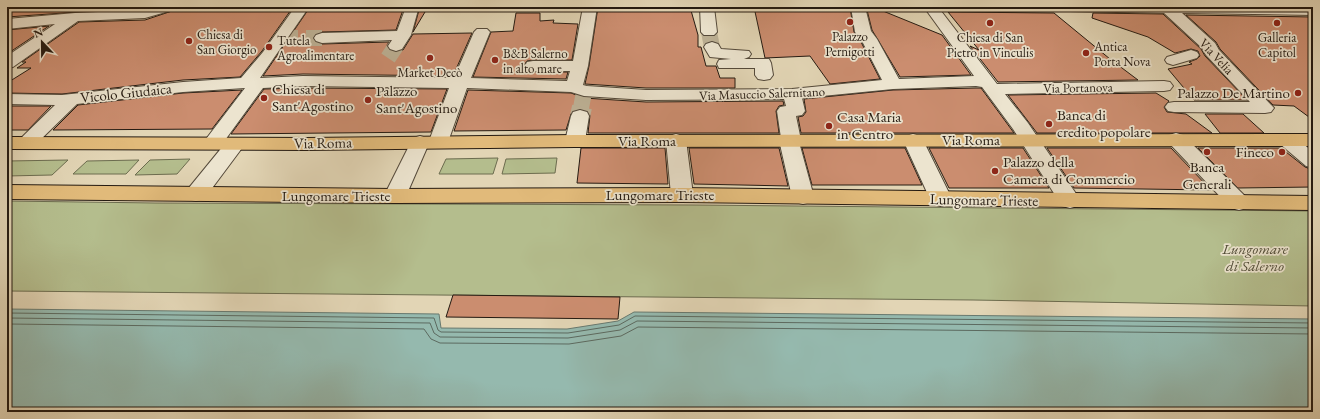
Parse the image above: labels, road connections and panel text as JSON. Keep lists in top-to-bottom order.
{
  "streets": {
    "main road": ["Via Roma", "Lungomare Trieste"],
    "street": [
      "Via Velia",
      "Via Portanova",
      "Vicolo Giudaica",
      "Via Masuccio Salernitano"
    ]
  },
  "crossings": [
    ["Via Portanova", "Via Masuccio Salernitano"],
    ["Vicolo Giudaica", "Via Masuccio Salernitano"]
  ],
  "parks": ["Lungomare di Salerno"],
  "places": [
    "Palazzo Pernigotti",
    "Chiesa di San Pietro in Vinculis",
    "Galleria Capitol",
    "Chiesa di San Giorgio",
    "Tutela Agroalimentare",
    "Antica Porta Nova",
    "Market Decò",
    "B&B Salerno in alto mare",
    "Palazzo De Martino",
    "Chiesa di Sant'Agostino",
    "Palazzo Sant'Agostino",
    "Banca di credito popolare",
    "Casa Maria in Centro",
    "Banca Generali",
    "Fineco",
    "Palazzo della Camera di Commercio"
  ],
  "north": "top"
}
